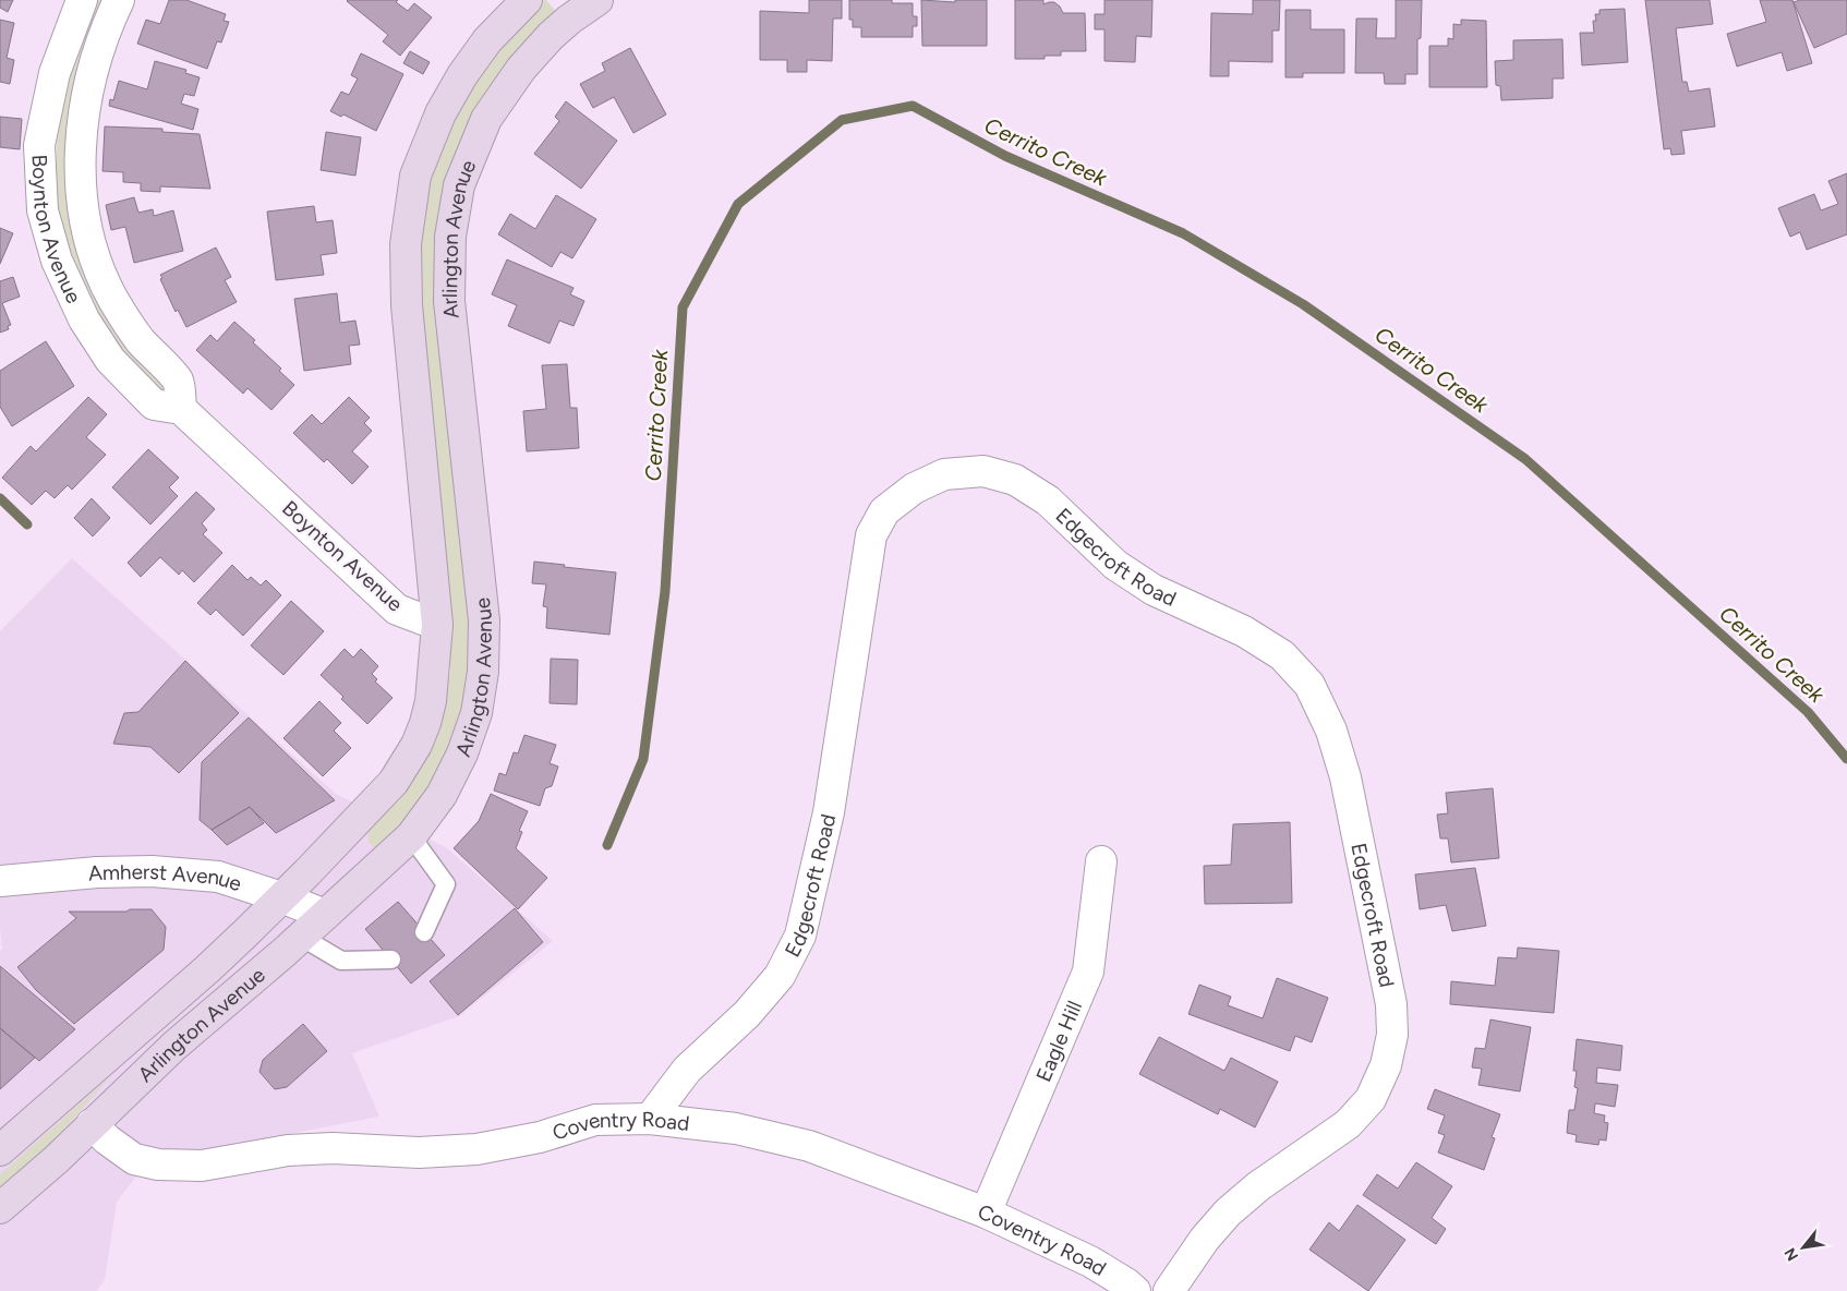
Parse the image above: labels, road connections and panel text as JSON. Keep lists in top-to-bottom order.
{
  "streets": {
    "main road": ["Arlington Avenue"],
    "street": [
      "Boynton Avenue",
      "Edgecroft Road",
      "Amherst Avenue",
      "Eagle Hill",
      "Coventry Road"
    ]
  },
  "crossings": [
    ["Boynton Avenue", "Arlington Avenue"],
    ["Arlington Avenue", "Amherst Avenue"],
    ["Arlington Avenue", "Coventry Road"],
    ["Edgecroft Road", "Coventry Road"],
    ["Eagle Hill", "Coventry Road"]
  ],
  "water": ["Cerrito Creek"],
  "north": "bottom left"
}
